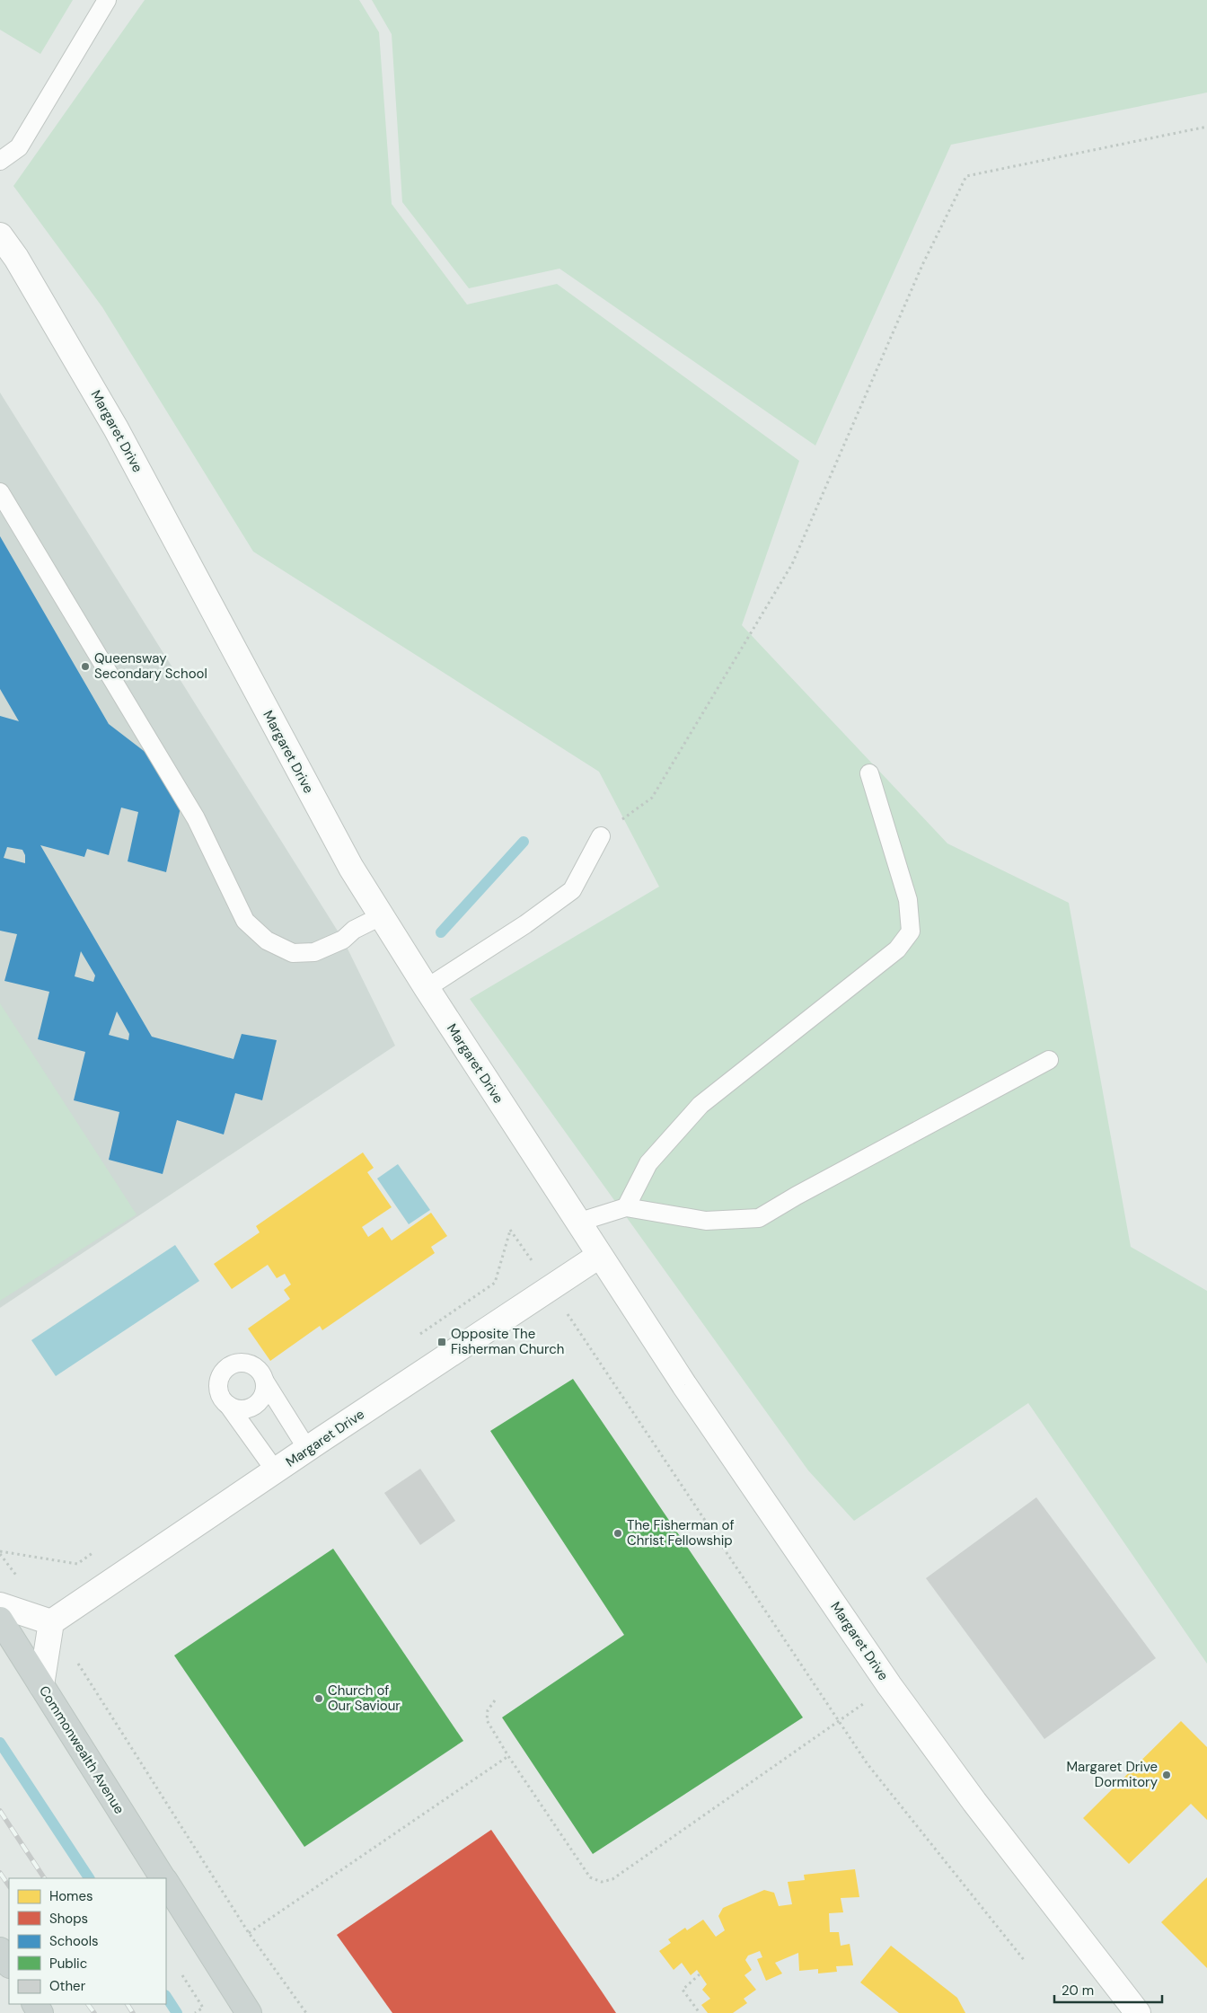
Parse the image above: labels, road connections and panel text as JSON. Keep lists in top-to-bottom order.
{
  "streets": {
    "main road": ["Commonwealth Avenue"],
    "street": ["Margaret Drive"]
  },
  "places": {
    "other": [
      "Queensway Secondary School",
      "The Fisherman of Christ Fellowship",
      "Church of Our Saviour",
      "Margaret Drive Dormitory"
    ],
    "transit": ["Opposite The Fisherman Church"]
  },
  "legend": [
    "Homes",
    "Shops",
    "Schools",
    "Public",
    "Other"
  ],
  "scale_bar": "20 m"
}
